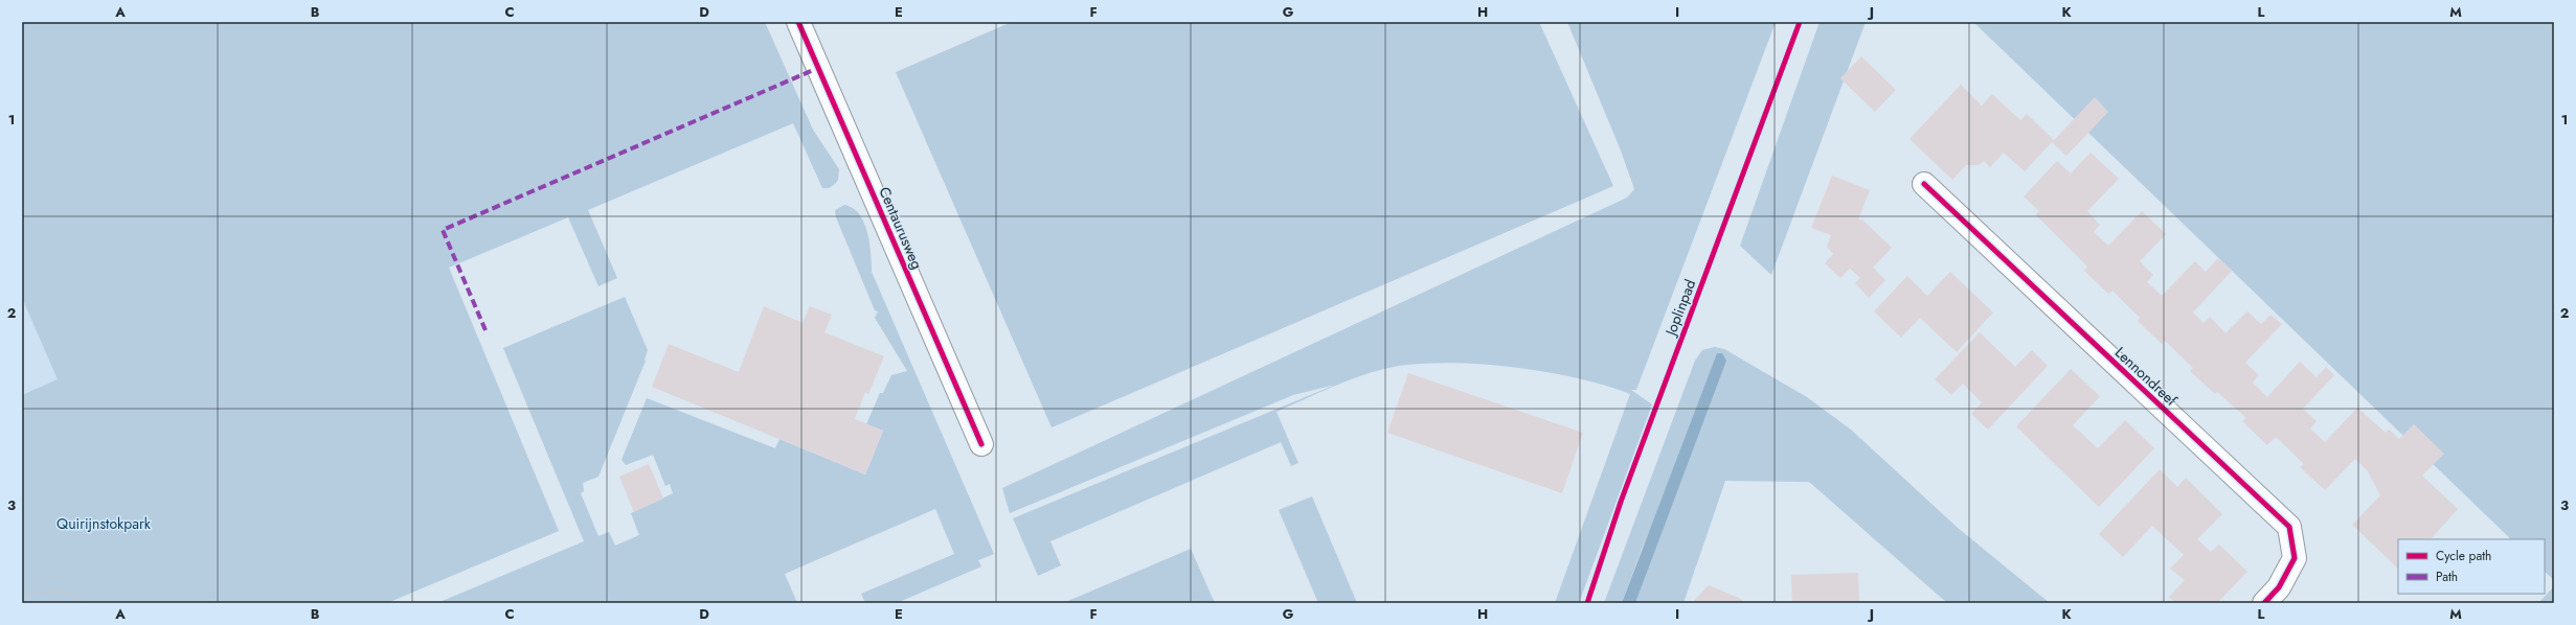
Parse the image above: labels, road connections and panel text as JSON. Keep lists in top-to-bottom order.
{
  "streets": {
    "street": ["Centaurusweg", "Lennondreef"],
    "cycle path": ["Joplinpad"]
  },
  "parks": ["Quirijnstokpark"],
  "legend": ["Cycle path", "Path"],
  "grid": {
    "columns": [
      "A",
      "B",
      "C",
      "D",
      "E",
      "F",
      "G",
      "H",
      "I",
      "J",
      "K",
      "L",
      "M"
    ],
    "rows": ["1", "2", "3"]
  }
}
